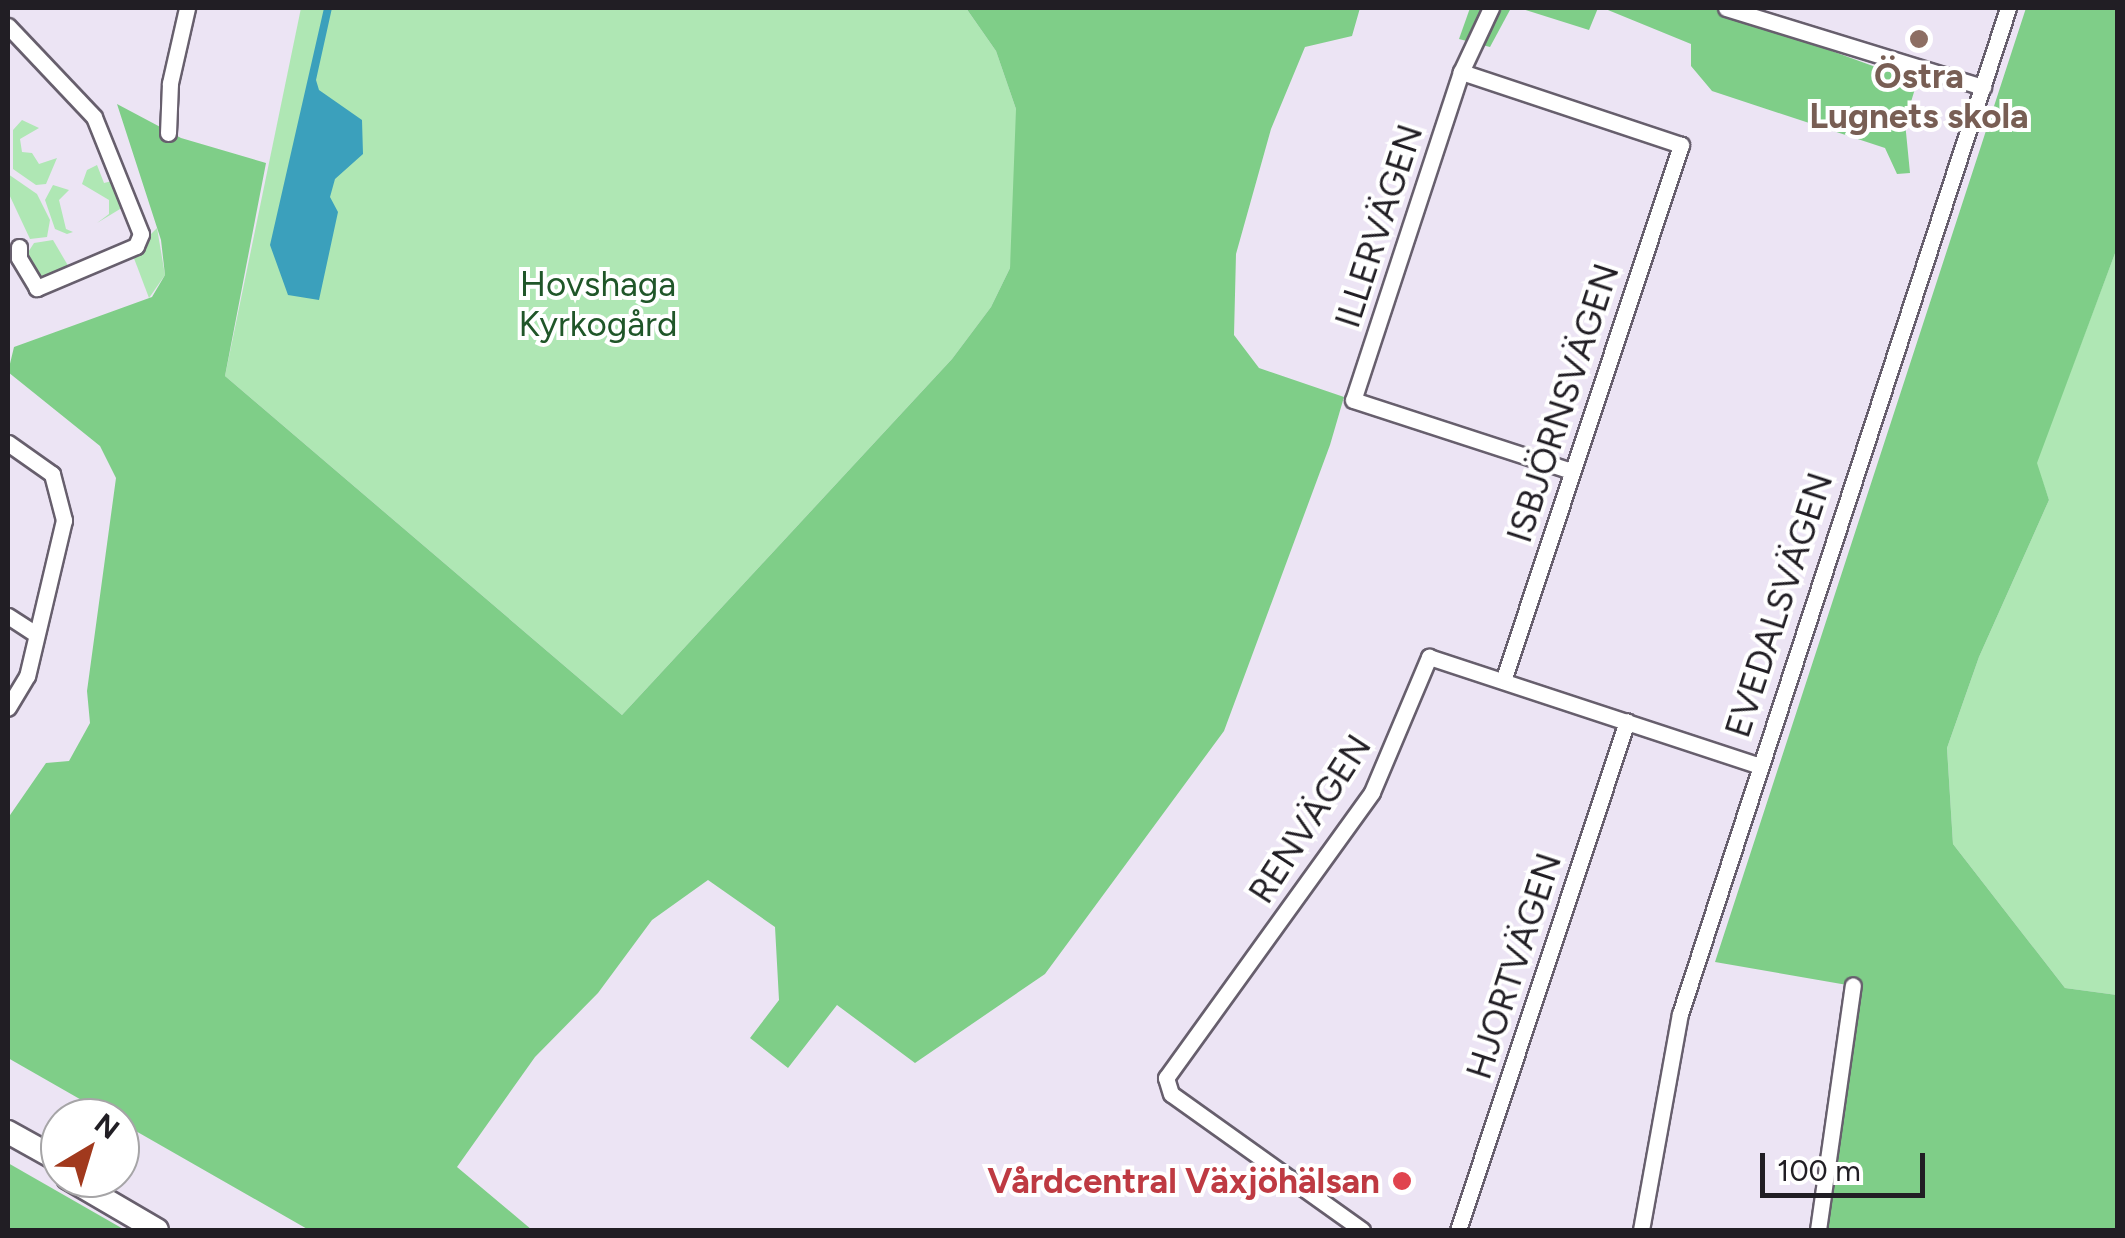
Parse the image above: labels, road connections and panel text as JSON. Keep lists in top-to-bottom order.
{
  "streets": {
    "street": [
      "ILLERVÄGEN",
      "ISBJÖRNSVÄGEN",
      "EVEDALSVÄGEN",
      "RENVÄGEN",
      "HJORTVÄGEN"
    ]
  },
  "crossings": [
    ["ILLERVÄGEN", "ISBJÖRNSVÄGEN"],
    ["ISBJÖRNSVÄGEN", "RENVÄGEN"],
    ["EVEDALSVÄGEN", "RENVÄGEN"],
    ["RENVÄGEN", "HJORTVÄGEN"]
  ],
  "parks": ["Hovshaga Kyrkogård"],
  "places": ["Östra Lugnets skola", "Vårdcentral Växjöhälsan"],
  "scale_bar": "100 m",
  "north": "top right"
}
